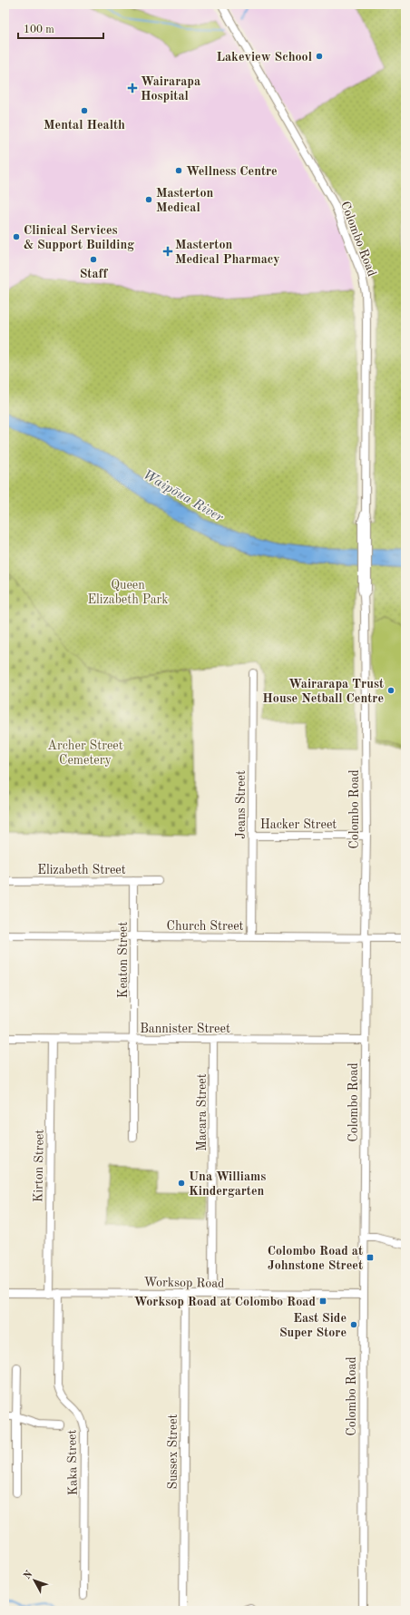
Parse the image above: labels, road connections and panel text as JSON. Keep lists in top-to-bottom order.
{
  "streets": {
    "street": [
      "Colombo Road",
      "Jeans Street",
      "Hacker Street",
      "Elizabeth Street",
      "Church Street",
      "Keaton Street",
      "Bannister Street",
      "Macara Street",
      "Kirton Street",
      "Worksop Road",
      "Sussex Street",
      "Kaka Street"
    ]
  },
  "crossings": [
    ["Colombo Road", "Hacker Street"],
    ["Colombo Road", "Church Street"],
    ["Colombo Road", "Bannister Street"],
    ["Colombo Road", "Worksop Road"],
    ["Jeans Street", "Hacker Street"],
    ["Jeans Street", "Church Street"],
    ["Elizabeth Street", "Keaton Street"],
    ["Church Street", "Keaton Street"],
    ["Keaton Street", "Bannister Street"],
    ["Bannister Street", "Macara Street"],
    ["Bannister Street", "Kirton Street"],
    ["Macara Street", "Worksop Road"],
    ["Kirton Street", "Worksop Road"],
    ["Worksop Road", "Sussex Street"],
    ["Worksop Road", "Kaka Street"]
  ],
  "water": ["Waipōua River"],
  "parks": ["Queen Elizabeth Park", "Archer Street Cemetery"],
  "places": {
    "other": [
      "Lakeview School",
      "Mental Health",
      "Wellness Centre",
      "Masterton Medical",
      "Clinical Services & Support Building",
      "Staff",
      "Wairarapa Trust House Netball Centre",
      "Una Williams Kindergarten",
      "East Side Super Store"
    ],
    "health": ["Wairarapa Hospital", "Masterton Medical Pharmacy"],
    "transit": ["Colombo Road at Johnstone Street", "Worksop Road at Colombo Road"]
  },
  "scale_bar": "100 m",
  "north": "top left"
}
